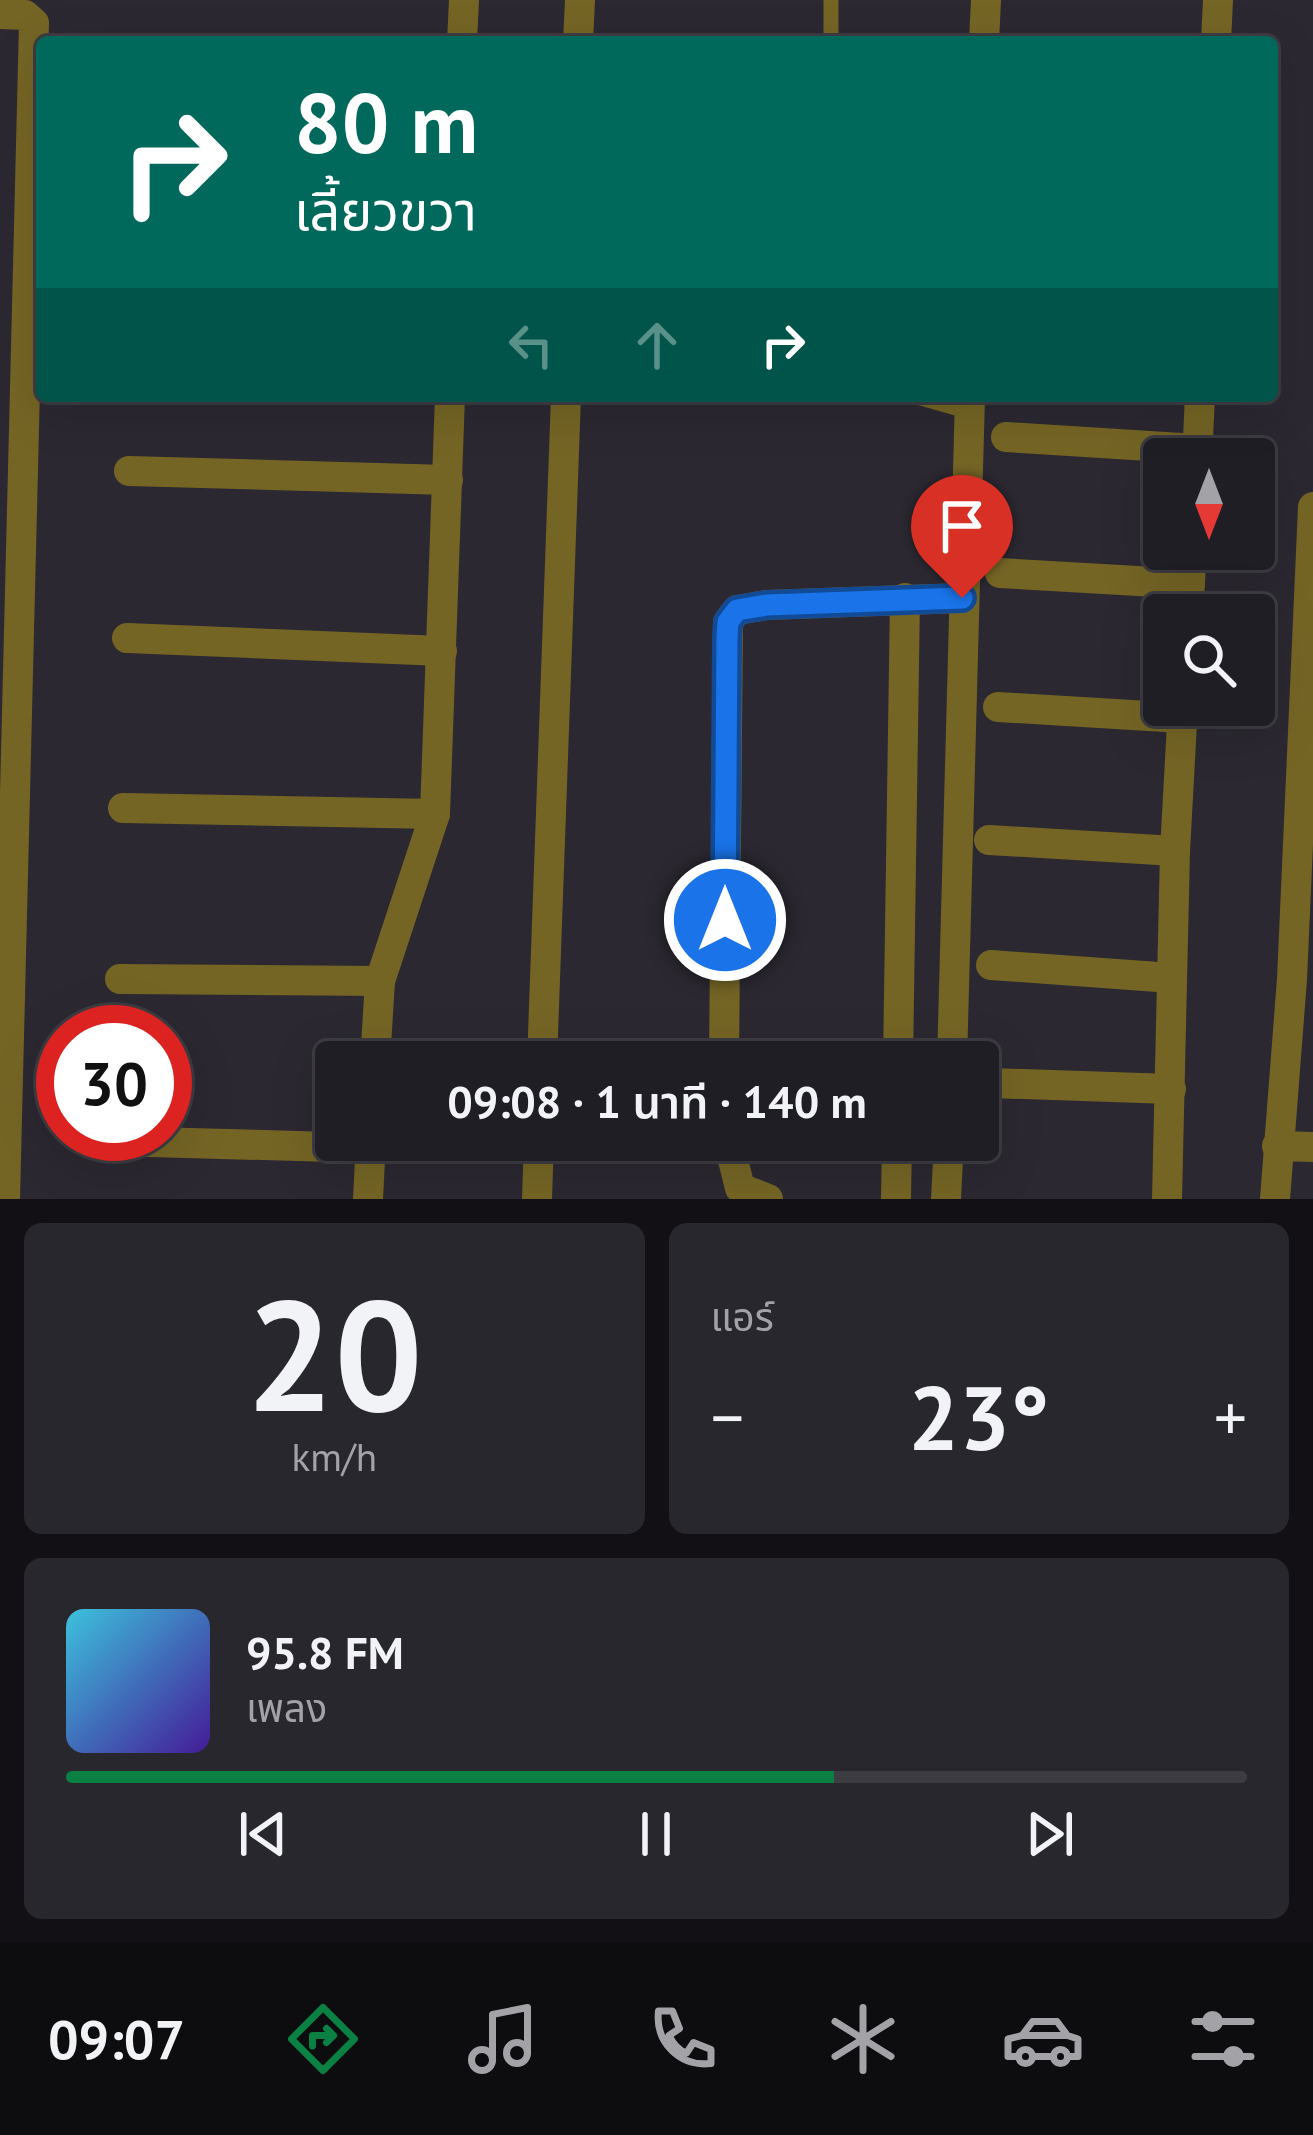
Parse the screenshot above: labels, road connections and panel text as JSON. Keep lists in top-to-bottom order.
{
  "north": "bottom",
  "page": {
    "turn": ["80 m", "เลี้ยวขวา"],
    "limit": "30",
    "trip": "09:08 · 1 นาที · 140 m",
    "tile": [
      ["20", "km/h"],
      "แอร์"
    ],
    "heat": ["−", "23°", "+"],
    "song": ["95.8 FM", "เพลง"],
    "tabs": "09:07"
  }
}
